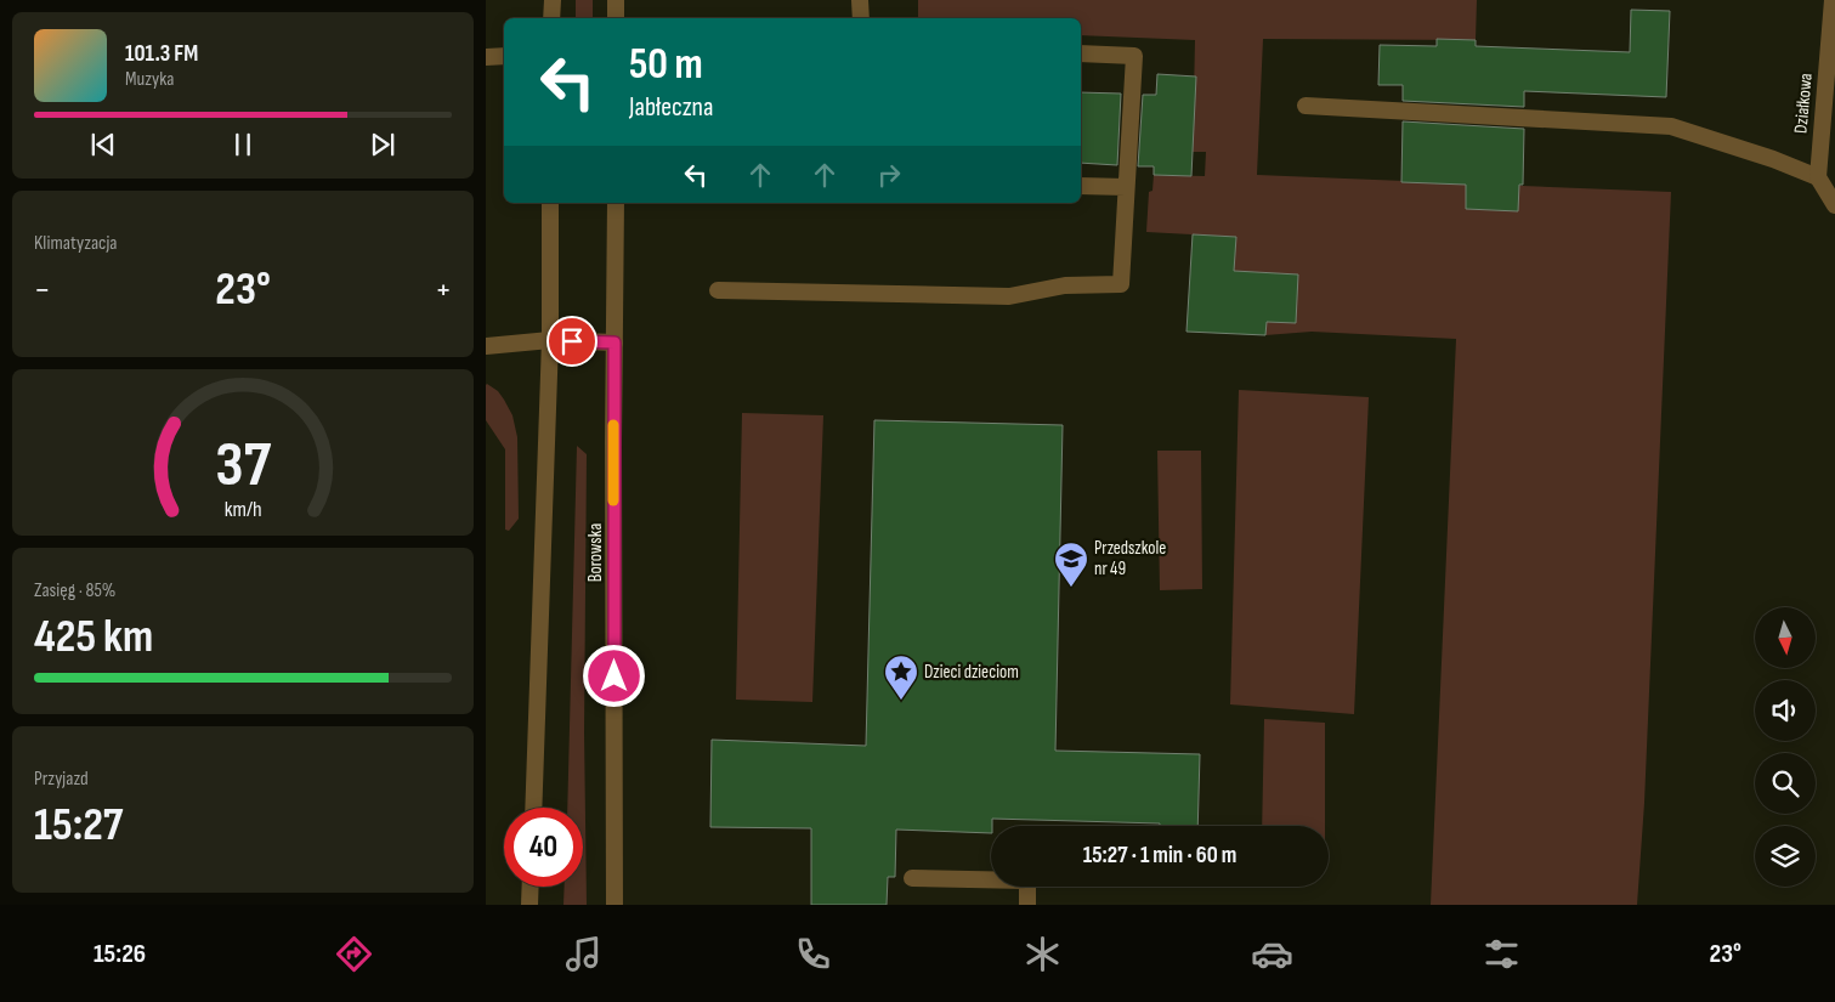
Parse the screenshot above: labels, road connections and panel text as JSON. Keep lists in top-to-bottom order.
{
  "streets": {
    "street": ["Działkowa", "Borowska"]
  },
  "places": {
    "school or university": ["Przedszkole nr 49"],
    "place": ["Dzieci dzieciom"]
  },
  "north": "bottom",
  "page": {
    "turn": ["50 m", "Jabłeczna"],
    "song": ["101.3 FM", "Muzyka"],
    "tile": [
      "Klimatyzacja",
      ["Zasięg · 85%", "425 km"],
      ["Przyjazd", "15:27"]
    ],
    "heat": ["−", "23°", "+"],
    "limit": "40",
    "trip": "15:27 · 1 min · 60 m",
    "tabs": ["15:26", "23°"],
    "gauge": ["37", "km/h"]
  }
}
